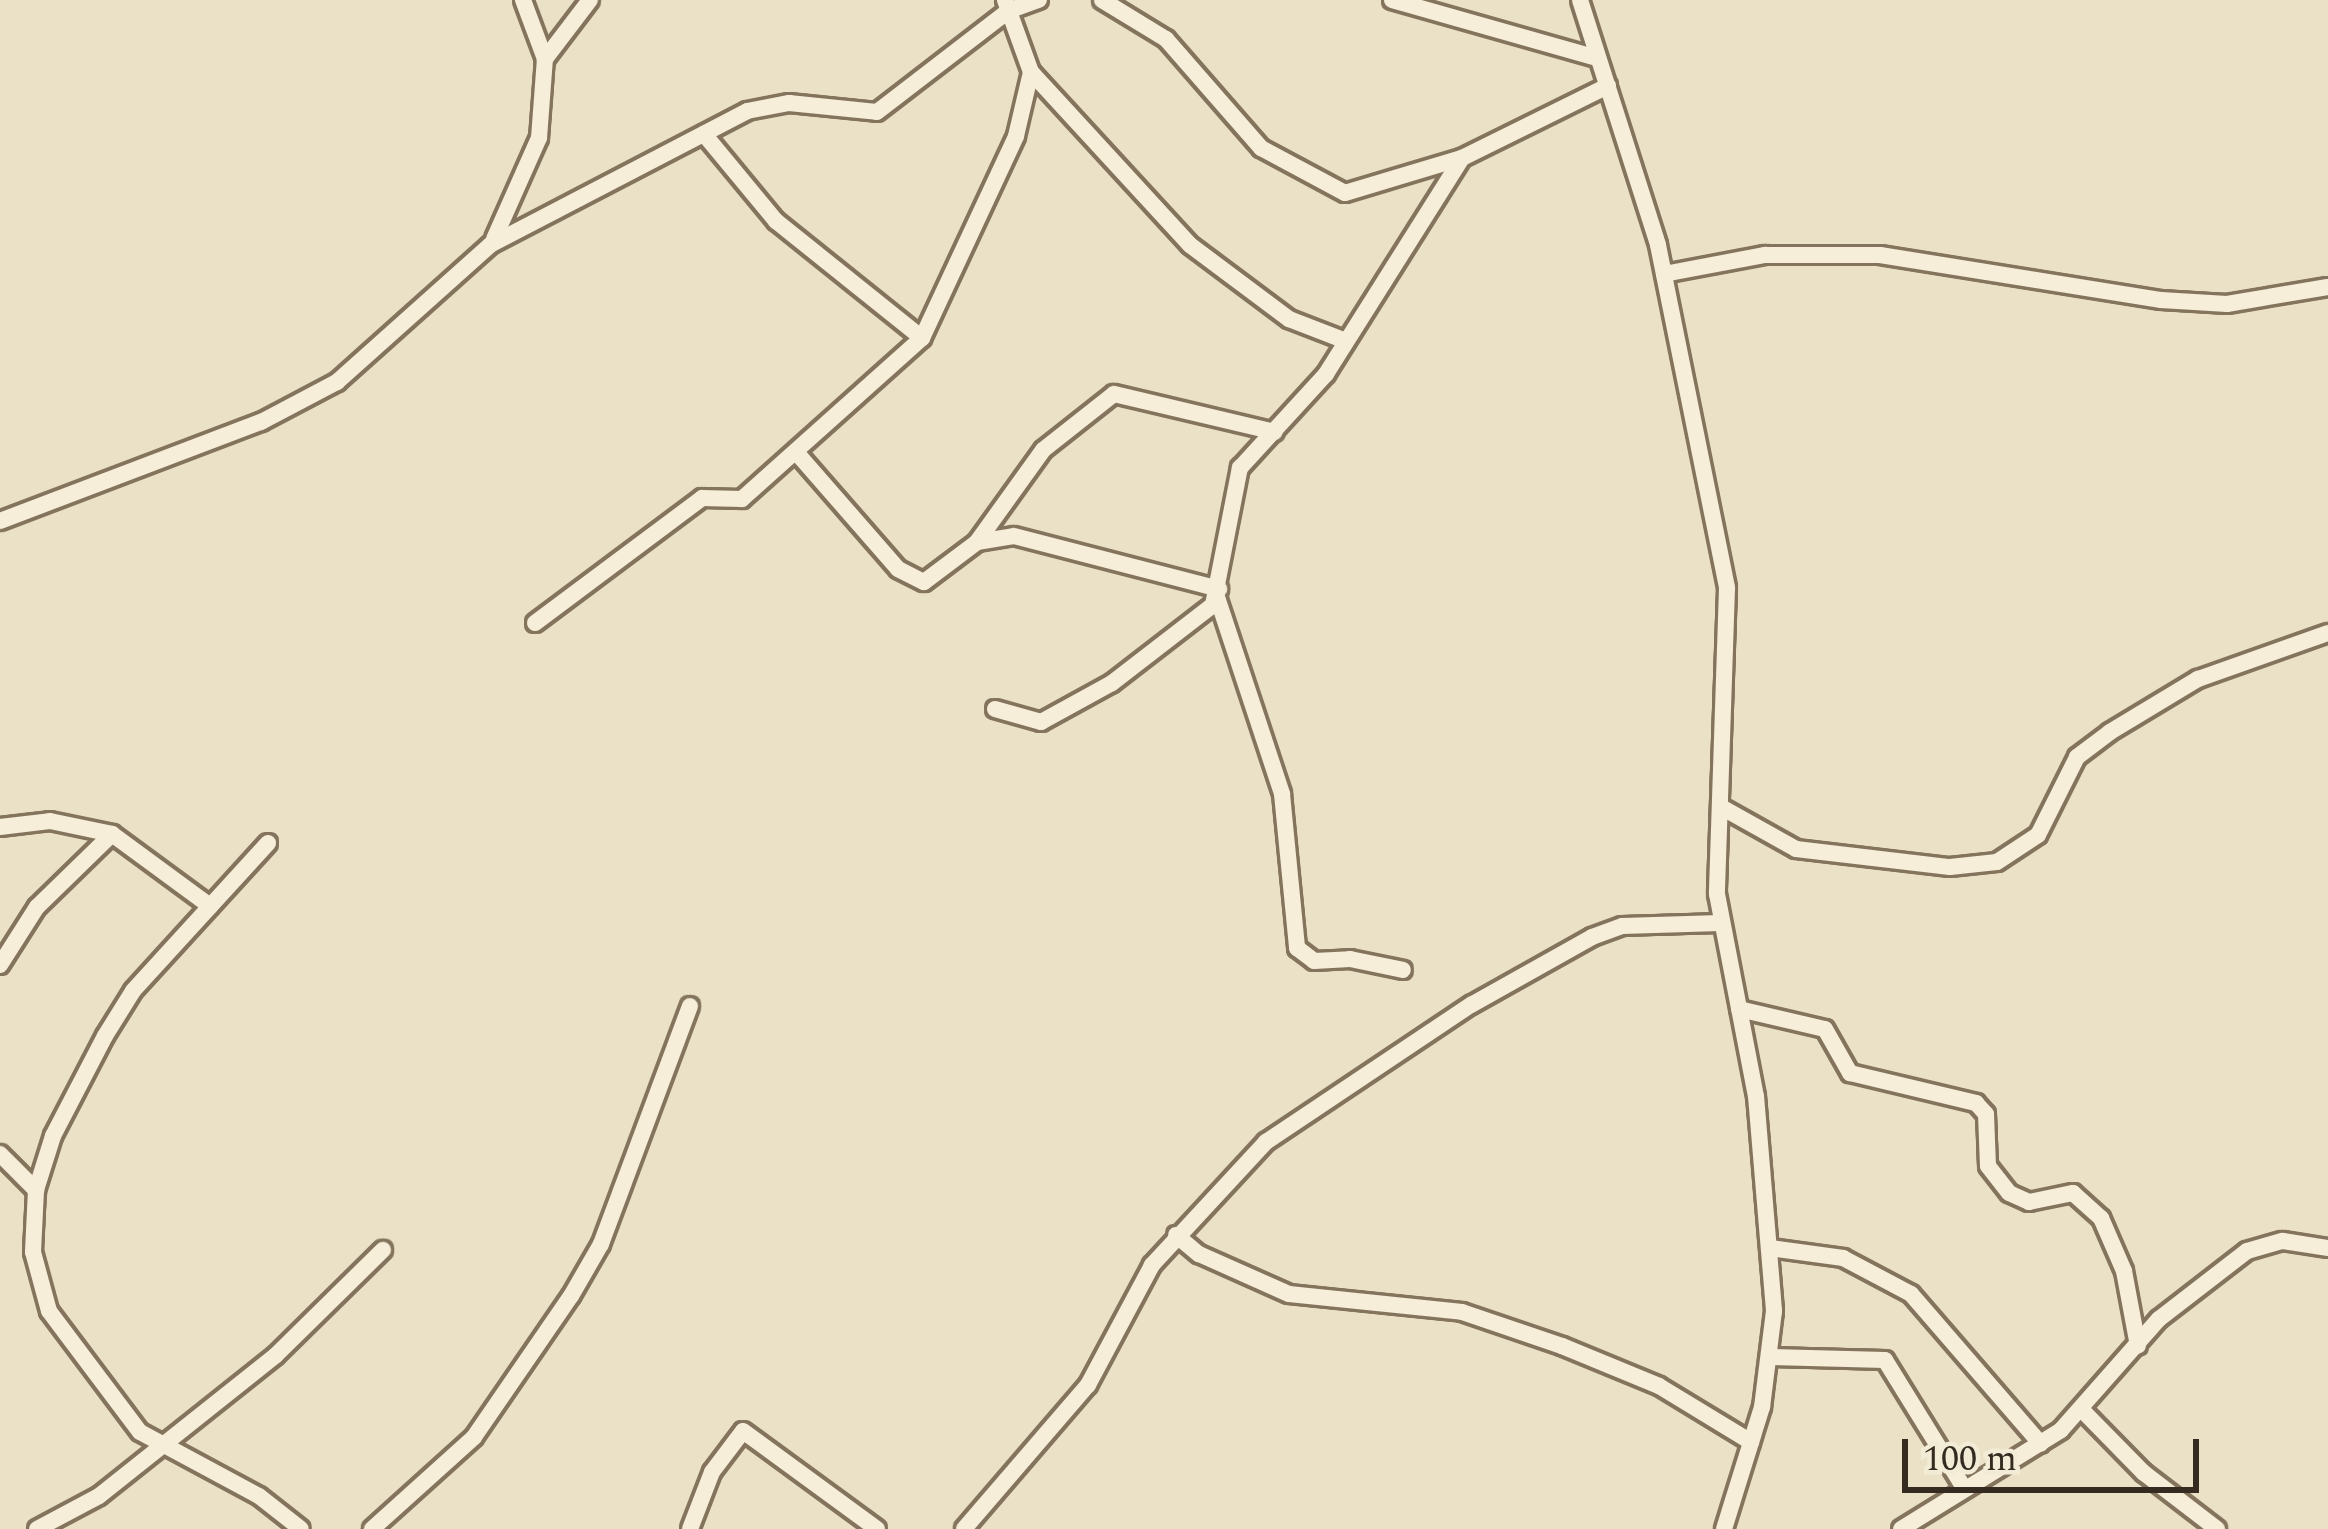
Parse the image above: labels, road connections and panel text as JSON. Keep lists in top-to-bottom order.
{
  "scale_bar": "100 m"
}
